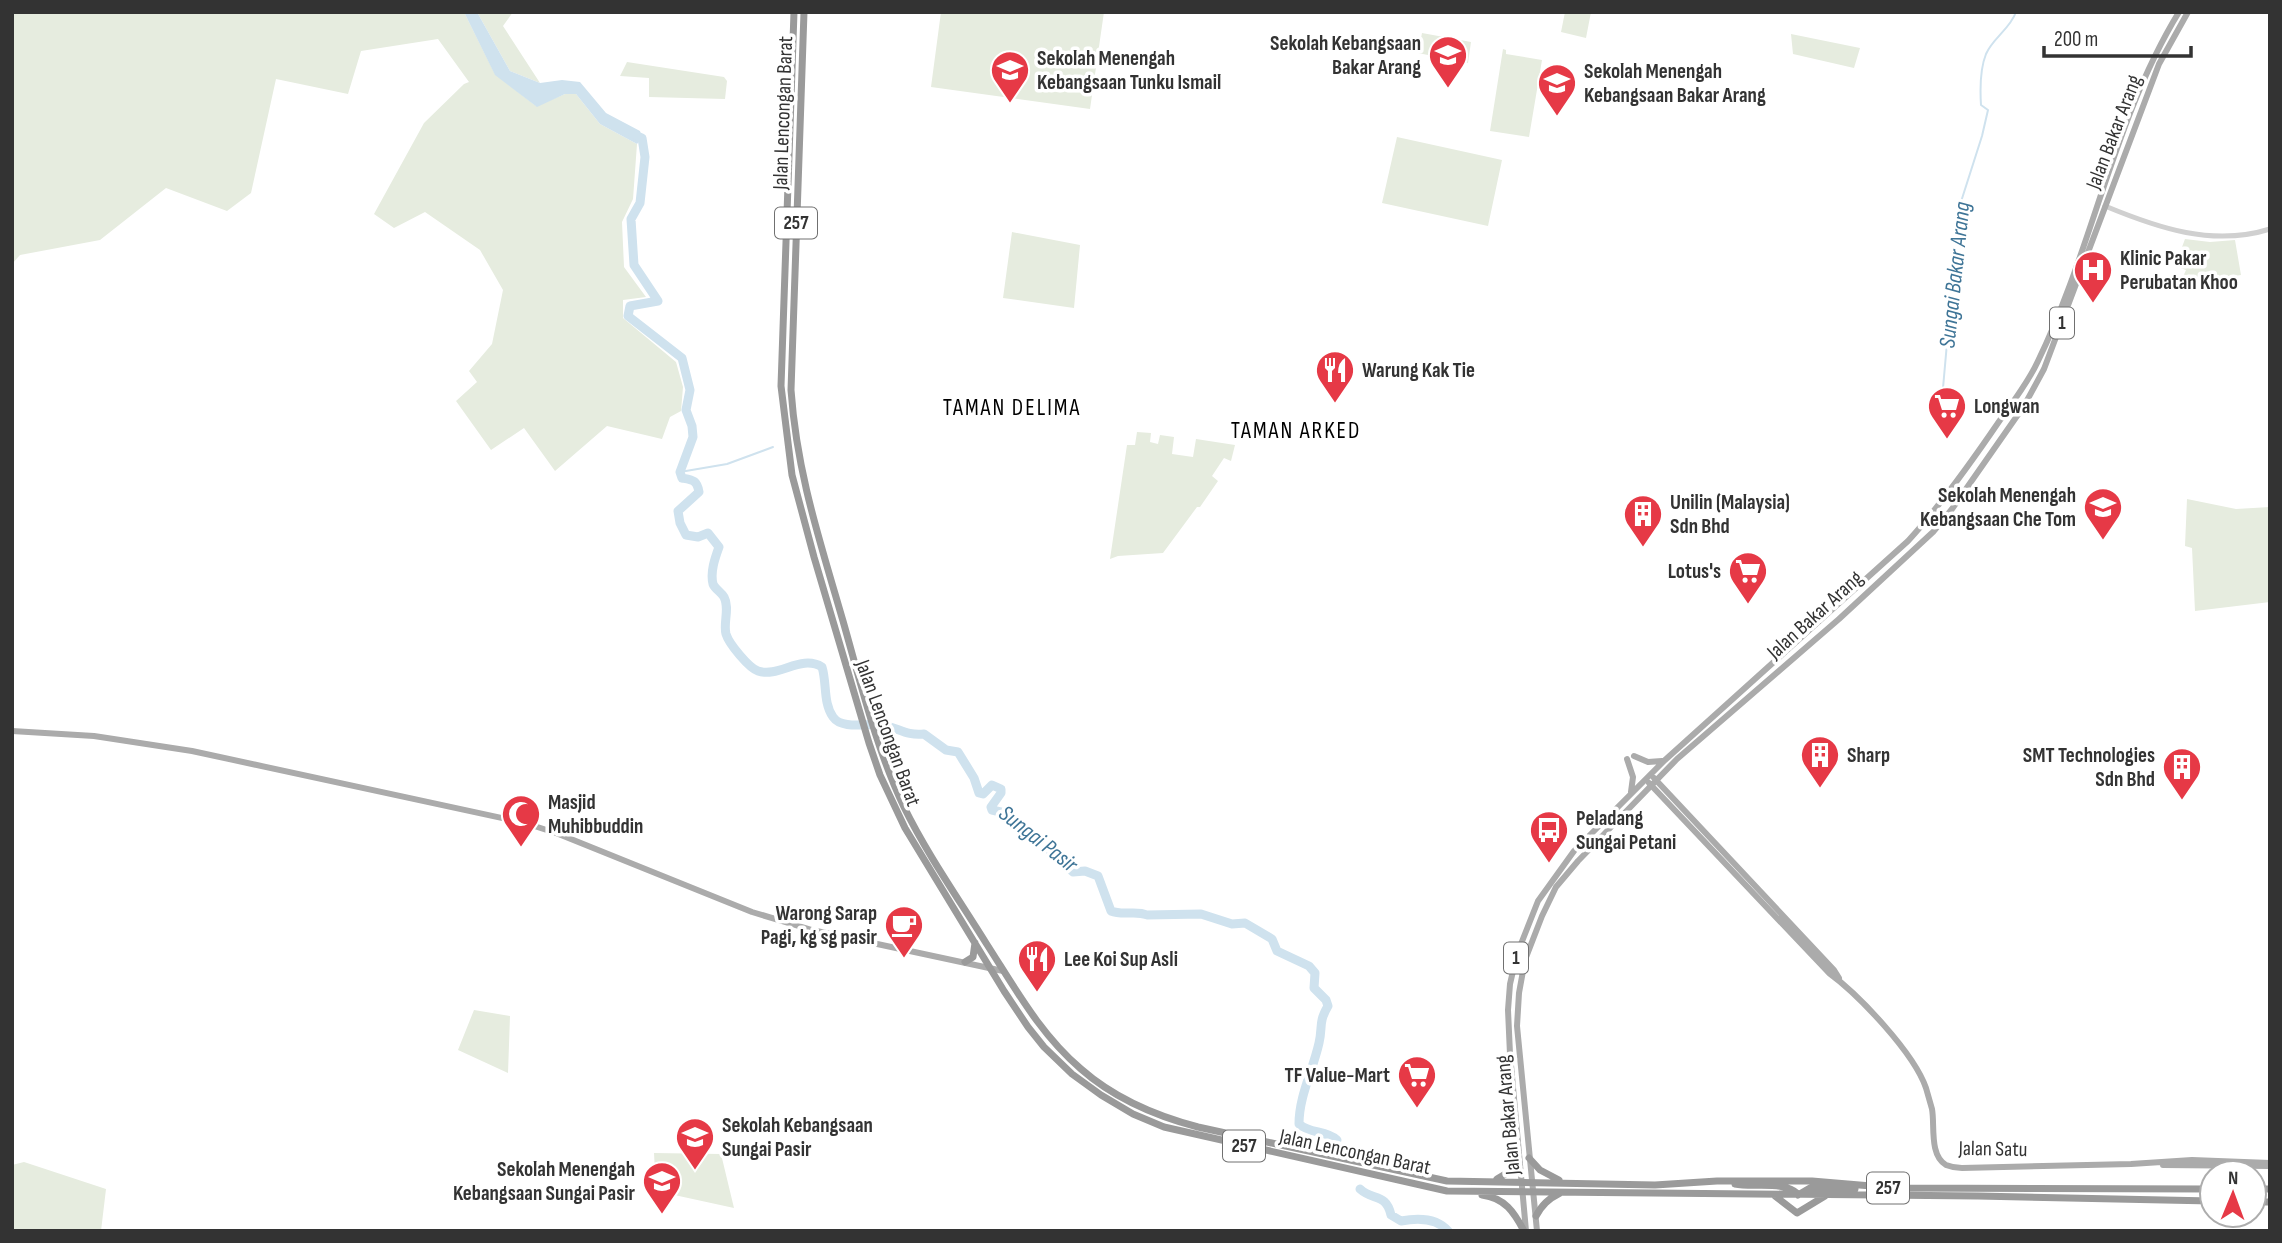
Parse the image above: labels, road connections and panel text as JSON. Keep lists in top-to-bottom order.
{
  "streets": {
    "highway": ["Jalan Lencongan Barat", "257"],
    "main road": ["Jalan Bakar Arang", "1", "Jalan Satu"]
  },
  "crossings": [
    ["Jalan Lencongan Barat", "Jalan Bakar Arang"],
    ["Jalan Lencongan Barat", "257"],
    ["Jalan Bakar Arang", "257"],
    ["Jalan Bakar Arang", "Jalan Satu"]
  ],
  "districts": ["TAMAN DELIMA", "TAMAN ARKED"],
  "water": ["Sungai Bakar Arang", "Sungai Pasir"],
  "places": {
    "school or university": [
      "Sekolah Kebangsaan Bakar Arang",
      "Sekolah Menengah Kebangsaan Tunku Ismail",
      "Sekolah Menengah Kebangsaan Bakar Arang",
      "Sekolah Menengah Kebangsaan Che Tom",
      "Sekolah Kebangsaan Sungai Pasir",
      "Sekolah Menengah Kebangsaan Sungai Pasir"
    ],
    "hospital": ["Klinic Pakar Perubatan Khoo"],
    "restaurant": ["Warung Kak Tie", "Lee Koi Sup Asli"],
    "supermarket": ["Longwan", "Lotus's", "TF Value-Mart"],
    "building": ["Unilin (Malaysia) Sdn Bhd", "Sharp", "SMT Technologies Sdn Bhd"],
    "mosque": ["Masjid Muhibbuddin"],
    "bus stop": ["Peladang Sungai Petani"],
    "cafe": ["Warong Sarap Pagi, kg sg pasir"]
  },
  "scale_bar": "200 m",
  "north": "top"
}
